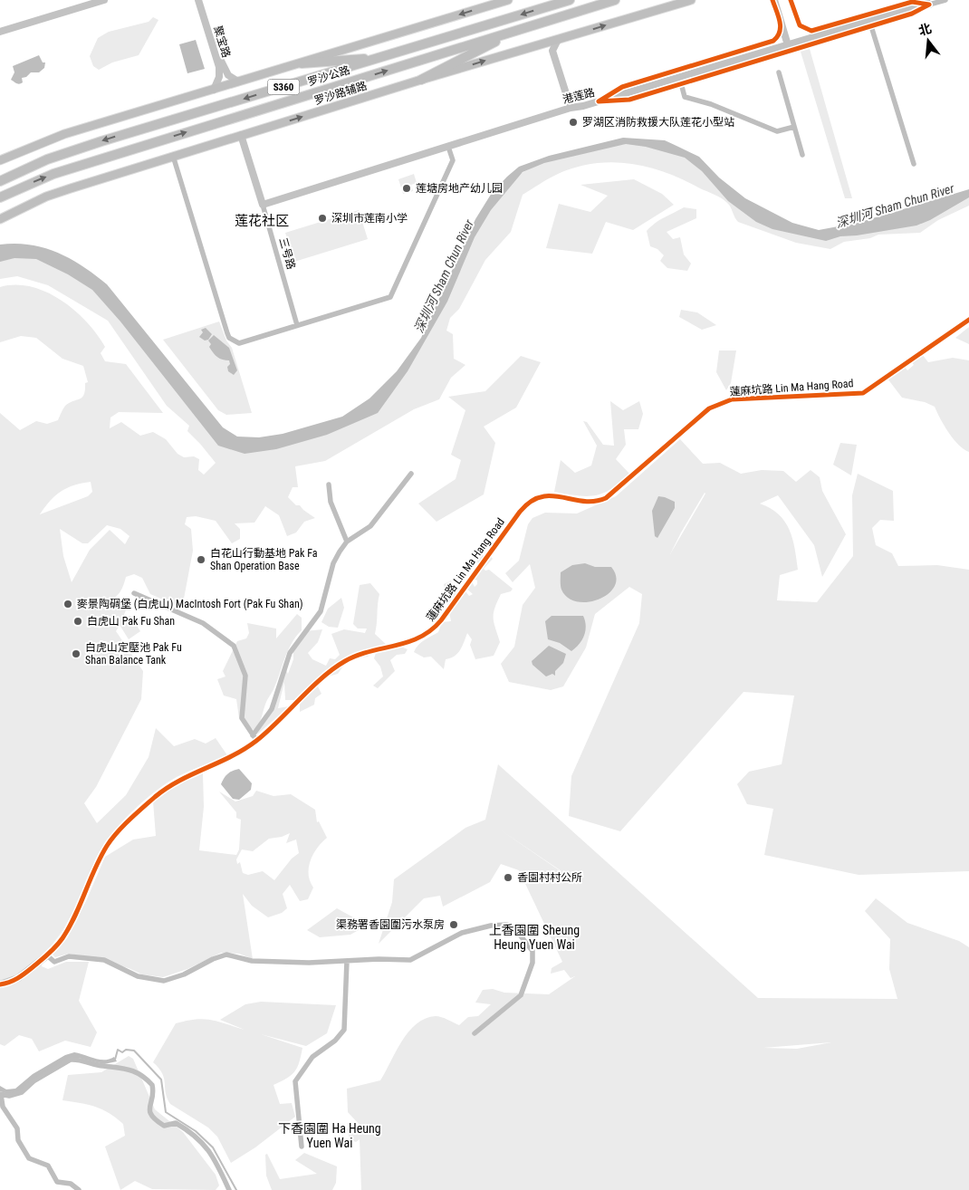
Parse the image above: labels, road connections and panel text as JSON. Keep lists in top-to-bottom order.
{
  "streets": {
    "highway": ["罗沙公路", "S360"],
    "main road": ["罗沙路辅路"],
    "street": [
      "聚宝路",
      "港莲路",
      "三号路",
      "蓮麻坑路 Lin Ma Hang Road"
    ]
  },
  "crossings": [
    ["罗沙路辅路", "三号路"],
    ["港莲路", "三号路"]
  ],
  "districts": ["莲花社区", "上香園圍 Sheung Heung Yuen Wai", "下香園圍 Ha Heung Yuen Wai"],
  "water": ["深圳河 Sham Chun River"],
  "places": [
    "罗湖区消防救援大队莲花小型站",
    "莲塘房地产幼儿园",
    "深圳市莲南小学",
    "白花山行動基地 Pak Fa Shan Operation Base",
    "麥景陶碉堡 (白虎山) MacIntosh Fort (Pak Fu Shan)",
    "白虎山 Pak Fu Shan",
    "白虎山定壓池 Pak Fu Shan Balance Tank",
    "香園村村公所",
    "渠務署香園圍污水泵房"
  ],
  "north": "top"
}
